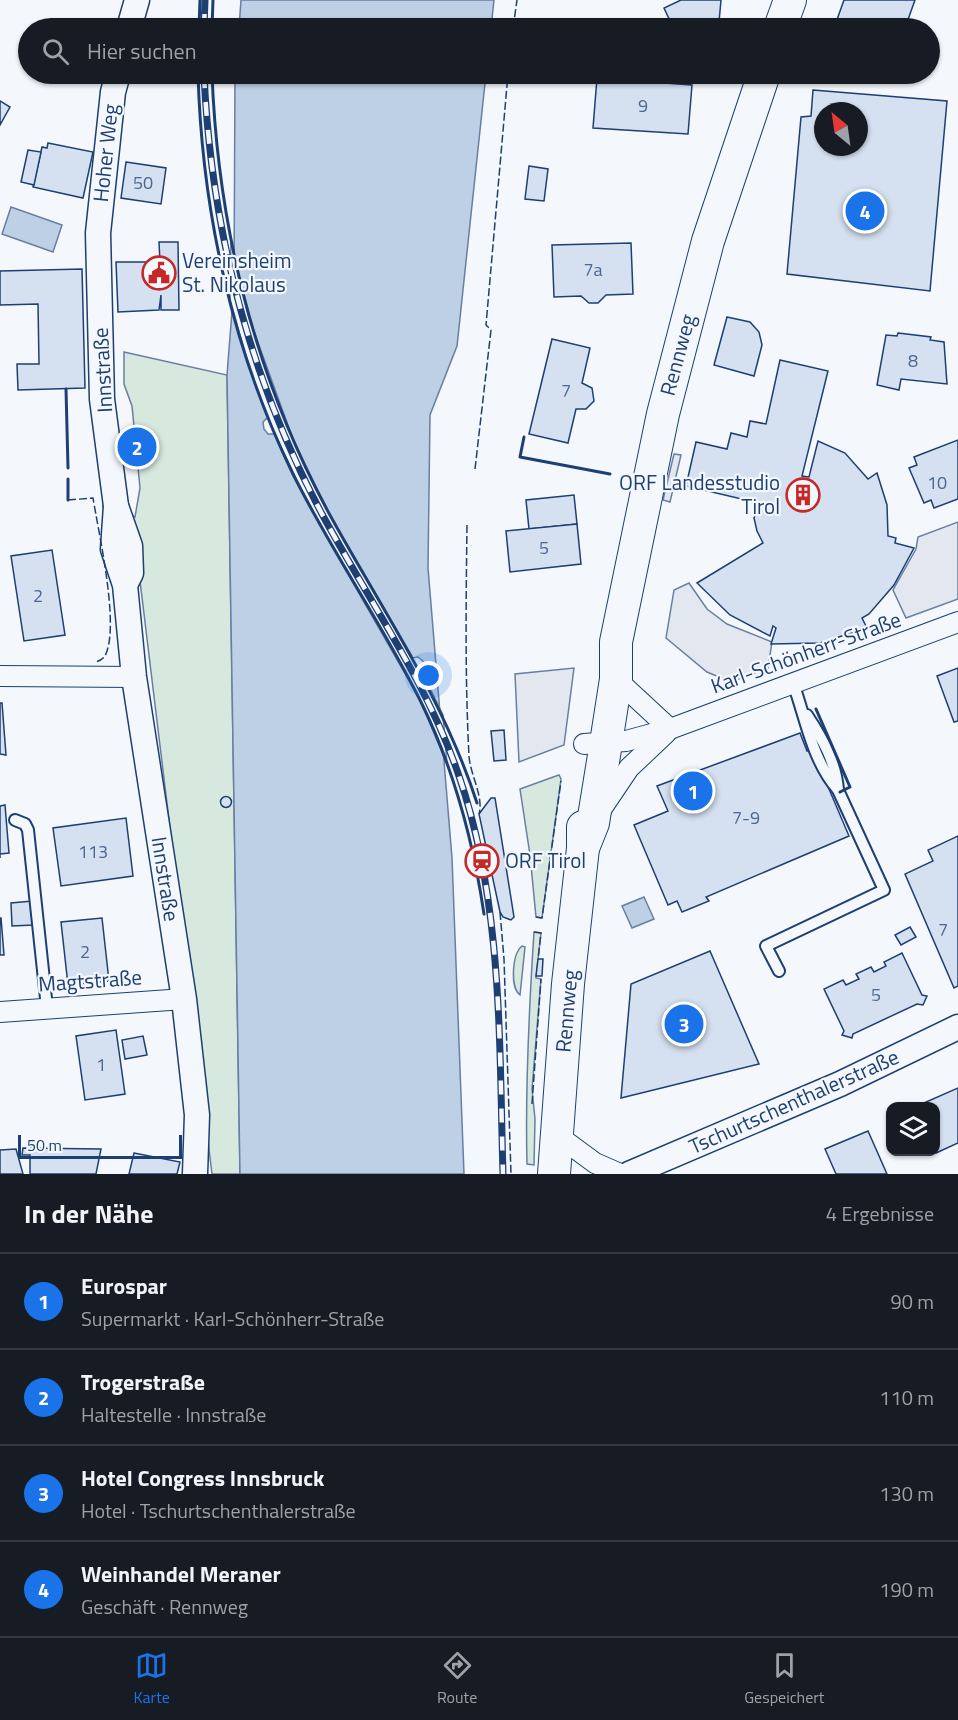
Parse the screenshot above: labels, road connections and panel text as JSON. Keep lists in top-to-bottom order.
{
  "streets": {
    "main road": ["Rennweg"],
    "street": [
      "Hoher Weg",
      "Innstraße",
      "Karl-Schönherr-Straße",
      "Magtstraße",
      "Tschurtschenthalerstraße"
    ]
  },
  "crossings": [
    ["Hoher Weg", "Innstraße"],
    ["Rennweg", "Karl-Schönherr-Straße"],
    ["Innstraße", "Magtstraße"]
  ],
  "places": {
    "public building": ["Vereinsheim St. Nikolaus"],
    "building": ["ORF Landesstudio Tirol"],
    "station": ["ORF Tirol"]
  },
  "house_numbers": [
    "9",
    "50",
    "7a",
    "8",
    "7",
    "10",
    "5",
    "2",
    "7-9",
    "113",
    "7",
    "2",
    "5",
    "1"
  ],
  "scale_bar": "50 m",
  "north": "top left",
  "page": {
    "search": "Hier suchen",
    "pins": [
      "4",
      "2",
      "1",
      "3"
    ],
    "scale": "50 m",
    "heading": ["In der Nähe", "4 Ergebnisse"],
    "list": [
      {
        "mark": "1",
        "name": "Eurospar",
        "note": "Supermarkt · Karl-Schönherr-Straße",
        "value": "90 m"
      },
      {
        "mark": "2",
        "name": "Trogerstraße",
        "note": "Haltestelle · Innstraße",
        "value": "110 m"
      },
      {
        "mark": "3",
        "name": "Hotel Congress Innsbruck",
        "note": "Hotel · Tschurtschenthalerstraße",
        "value": "130 m"
      },
      {
        "mark": "4",
        "name": "Weinhandel Meraner",
        "note": "Geschäft · Rennweg",
        "value": "190 m"
      }
    ],
    "nav": ["Karte", "Route", "Gespeichert"]
  }
}
